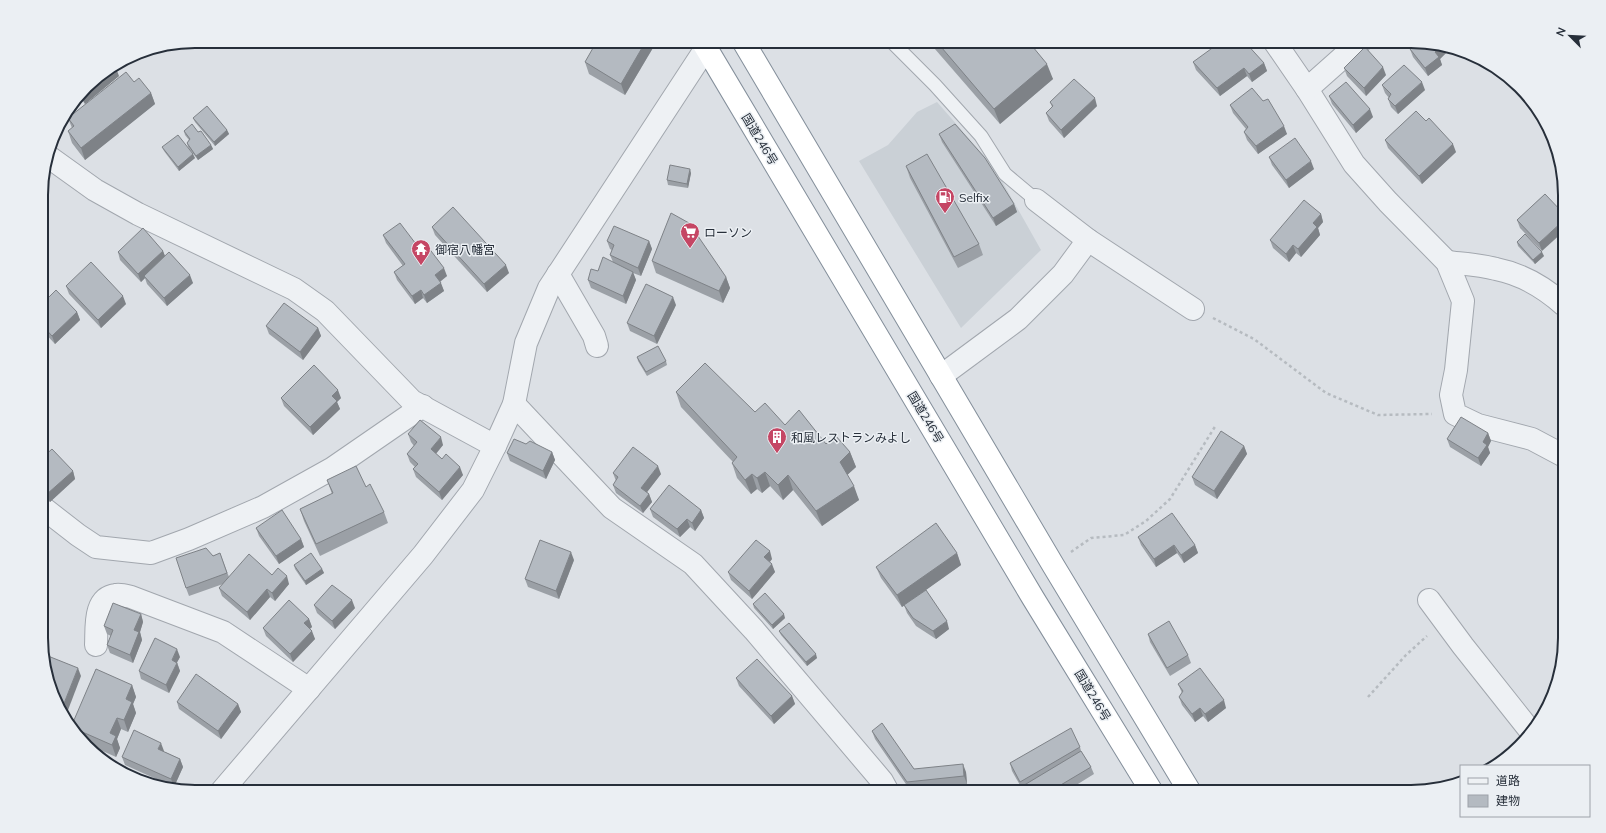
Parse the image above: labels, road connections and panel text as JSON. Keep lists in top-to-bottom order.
{
  "streets": {
    "highway": ["国道246号"]
  },
  "places": {
    "fuel station": ["Selfix"],
    "supermarket": ["ローソン"],
    "temple": ["御宿八幡宮"],
    "building": ["和風レストランみよし"]
  },
  "legend": ["道路", "建物"],
  "north": "top left"
}
